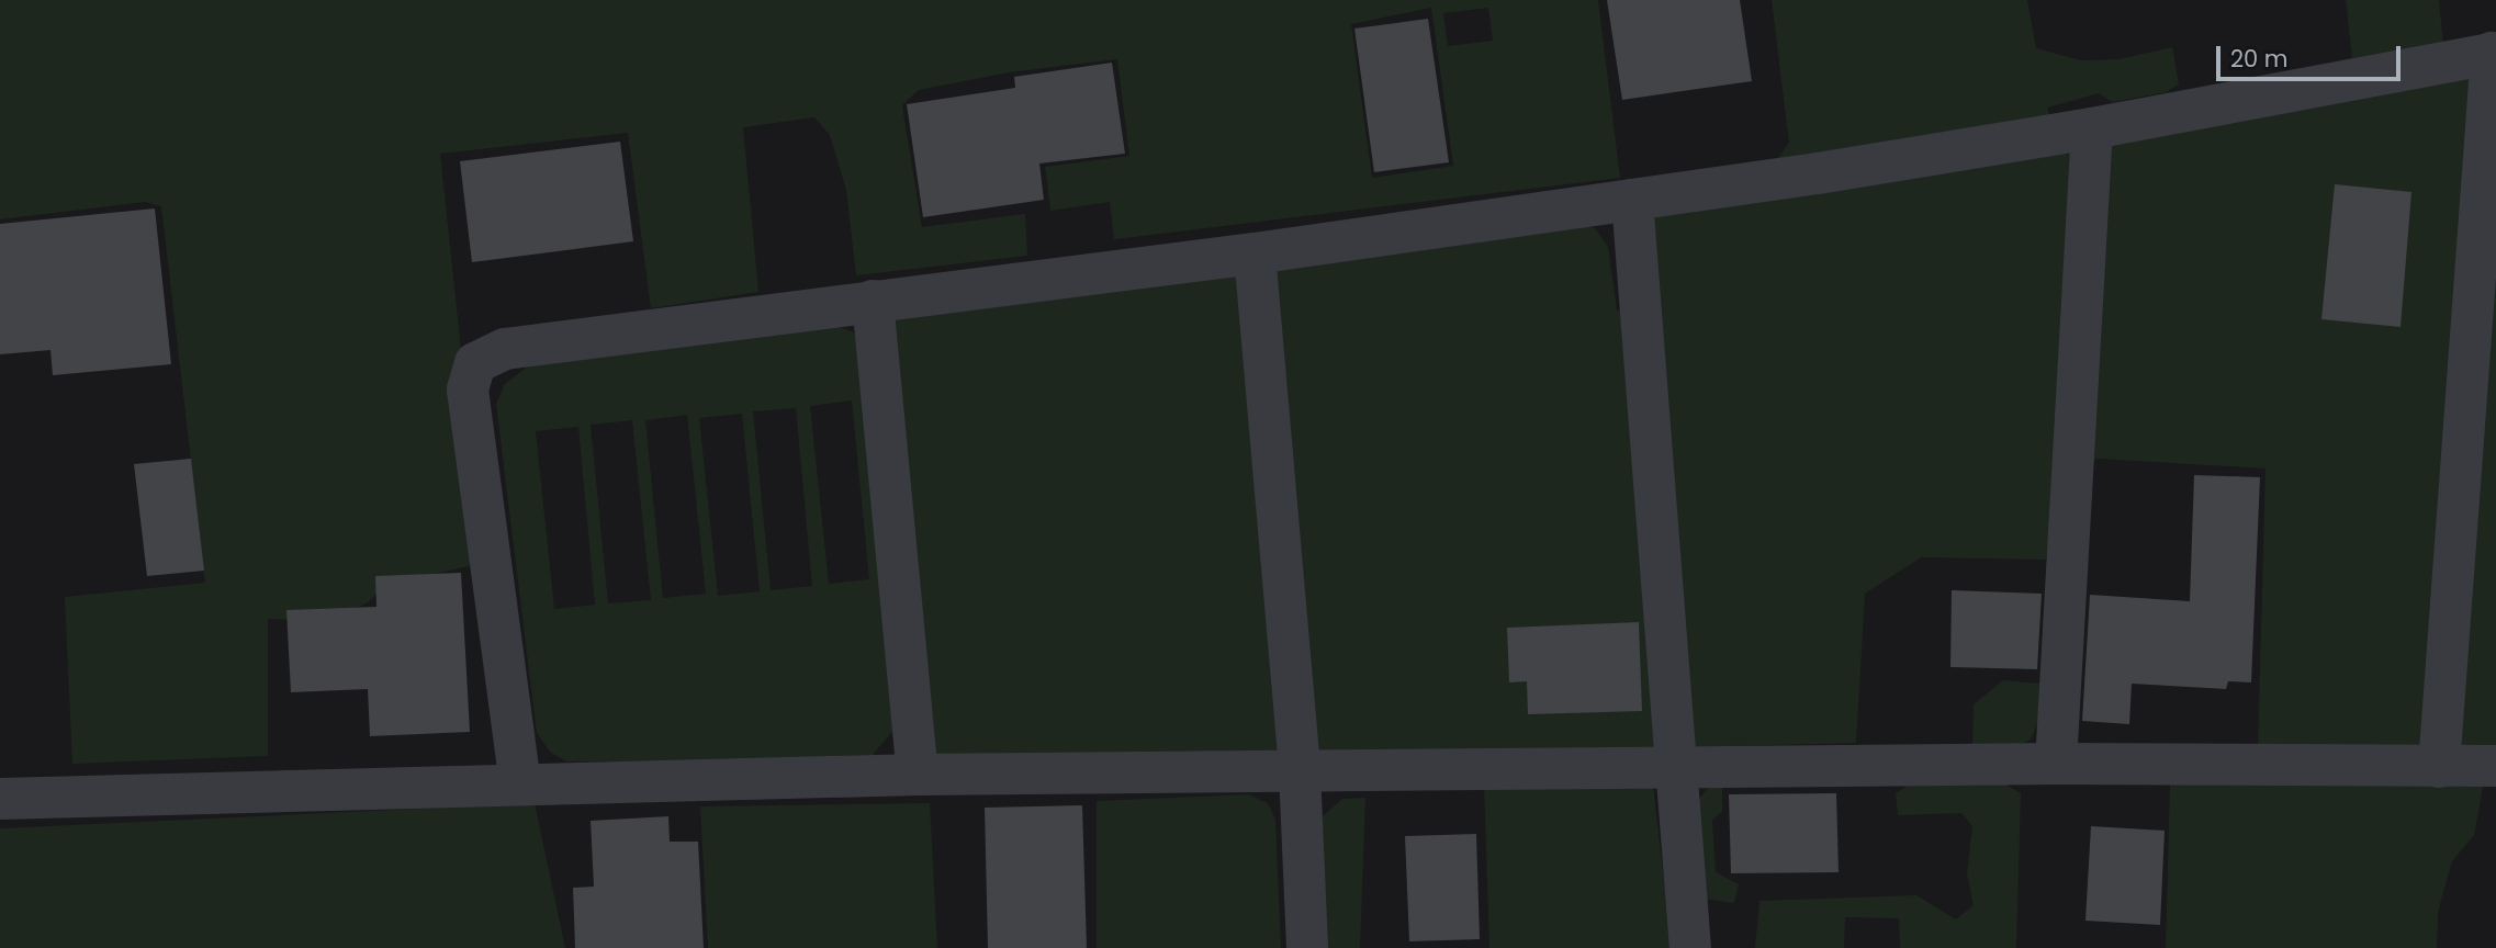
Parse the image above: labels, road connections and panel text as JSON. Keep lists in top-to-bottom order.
{
  "scale_bar": "20 m"
}
